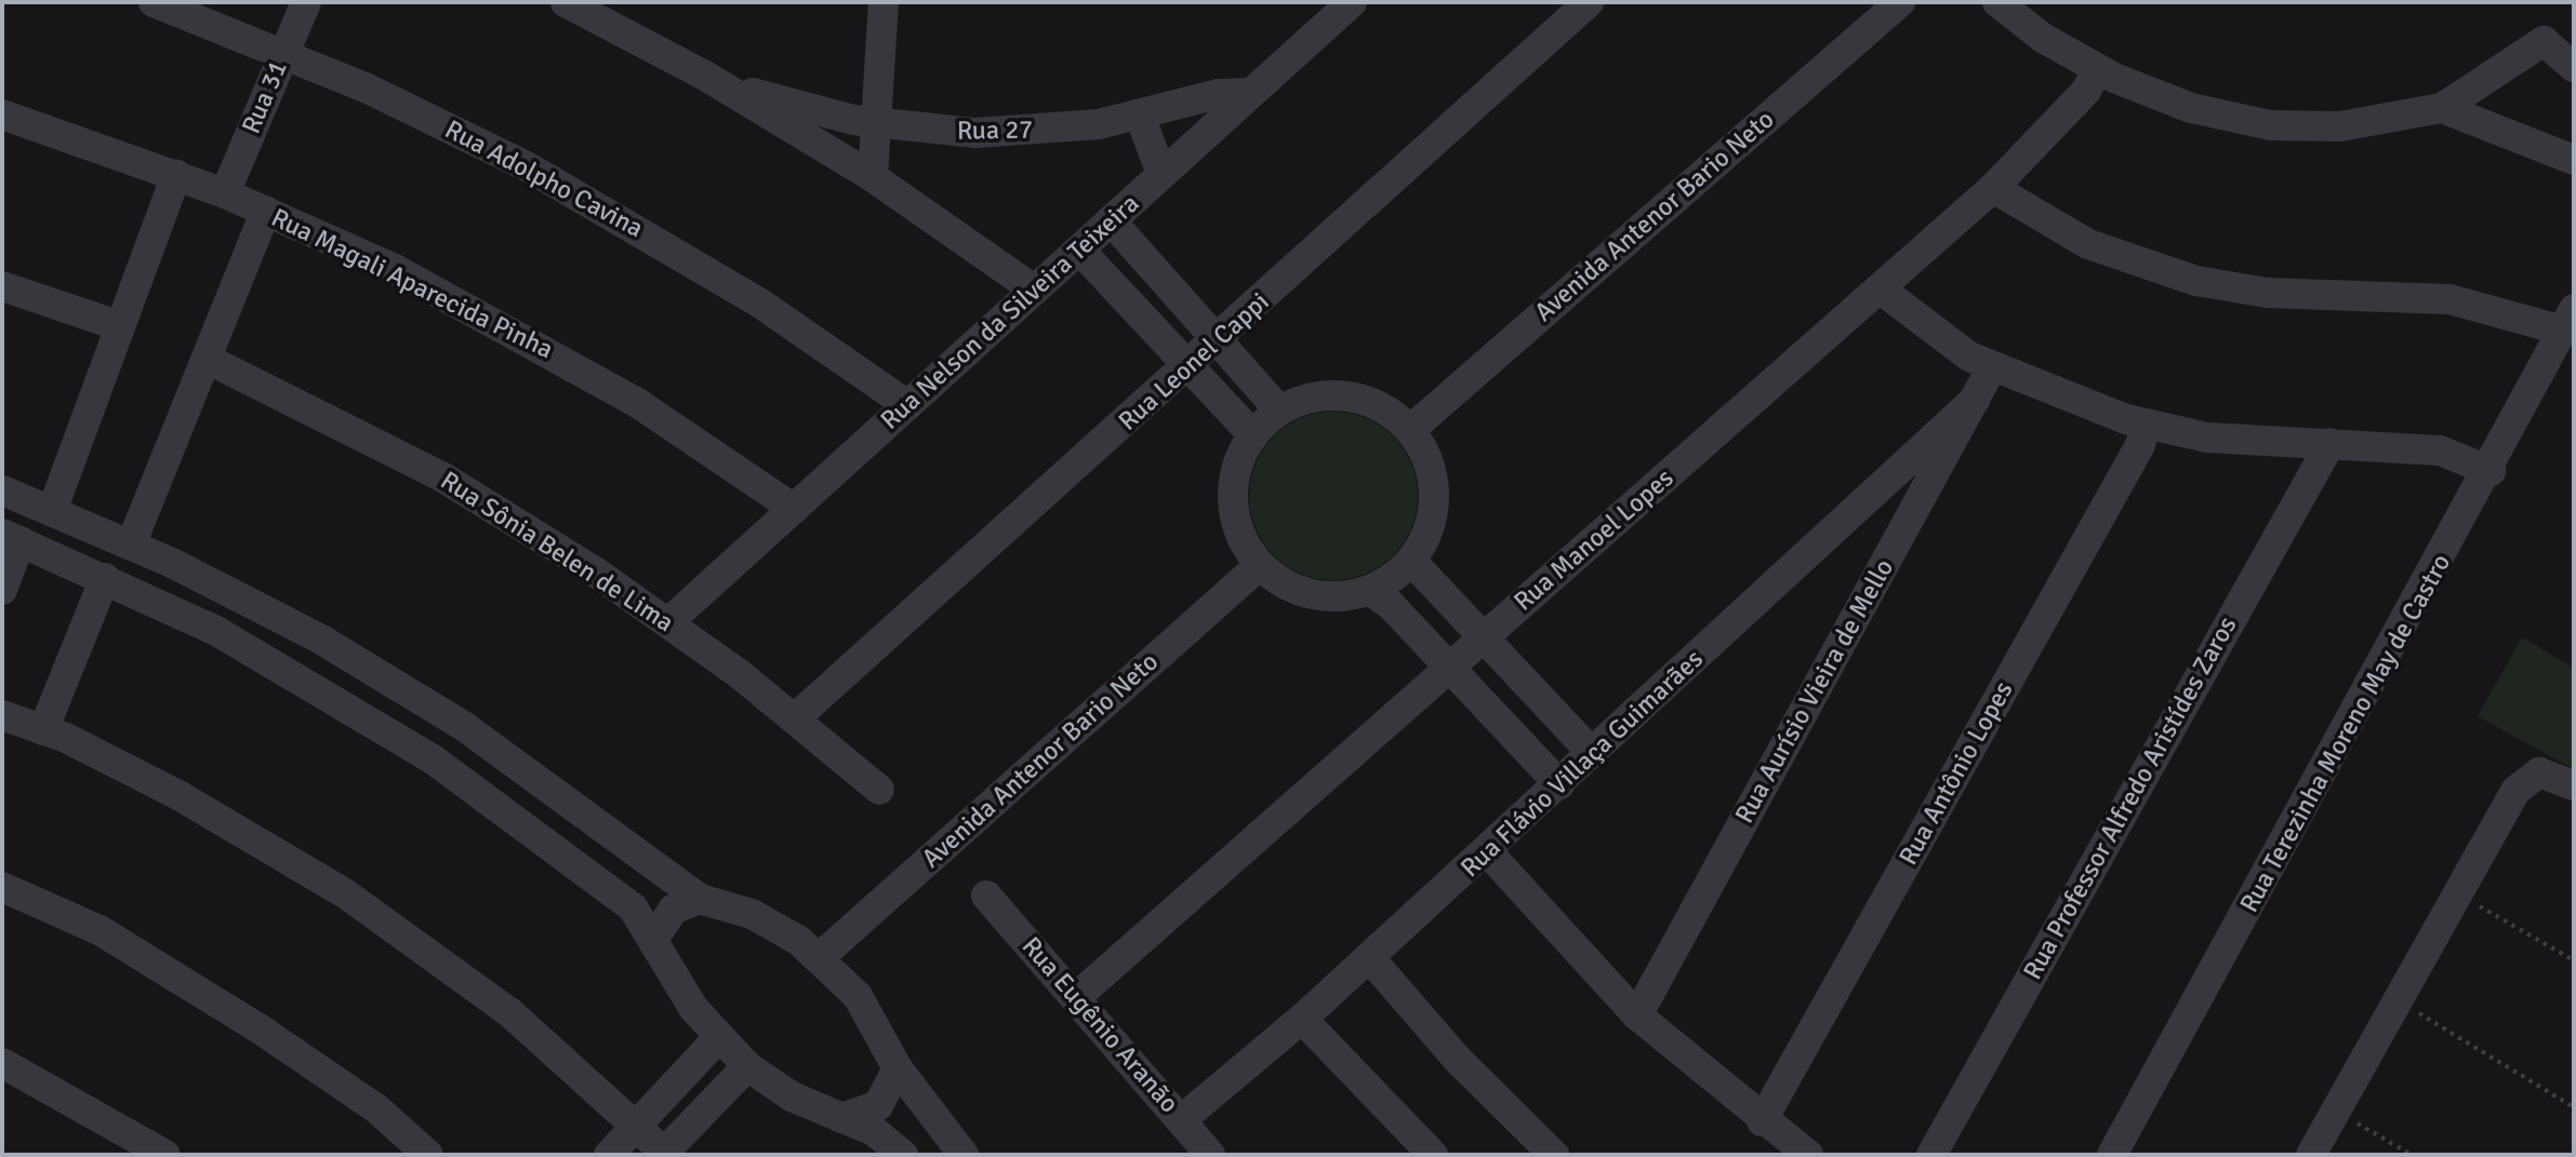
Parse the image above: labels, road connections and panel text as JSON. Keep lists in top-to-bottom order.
{
  "streets": {
    "street": [
      "Rua 31",
      "Rua 27",
      "Rua Adolpho Cavina",
      "Avenida Antenor Bario Neto",
      "Rua Magali Aparecida Pinha",
      "Rua Nelson da Silveira Teixeira",
      "Rua Leonel Cappi",
      "Rua Manoel Lopes",
      "Rua Sônia Belen de Lima",
      "Rua Aurísio Vieira de Mello",
      "Rua Terezinha Moreno May de Castro",
      "Rua Flávio Villaça Guimarães",
      "Rua Antônio Lopes",
      "Rua Professor Alfredo Aristídes Zaros",
      "Rua Eugênio Aranão"
    ]
  },
  "crossings": [
    ["Rua 31", "Rua Adolpho Cavina"],
    ["Rua 31", "Rua Magali Aparecida Pinha"],
    ["Rua 27", "Rua Nelson da Silveira Teixeira"],
    ["Rua Adolpho Cavina", "Rua Nelson da Silveira Teixeira"],
    ["Rua Magali Aparecida Pinha", "Rua Nelson da Silveira Teixeira"],
    ["Rua Nelson da Silveira Teixeira", "Rua Sônia Belen de Lima"],
    ["Rua Leonel Cappi", "Rua Sônia Belen de Lima"],
    ["Rua Manoel Lopes", "Rua Eugênio Aranão"],
    ["Rua Aurísio Vieira de Mello", "Rua Flávio Villaça Guimarães"],
    ["Rua Flávio Villaça Guimarães", "Rua Eugênio Aranão"]
  ]
}
